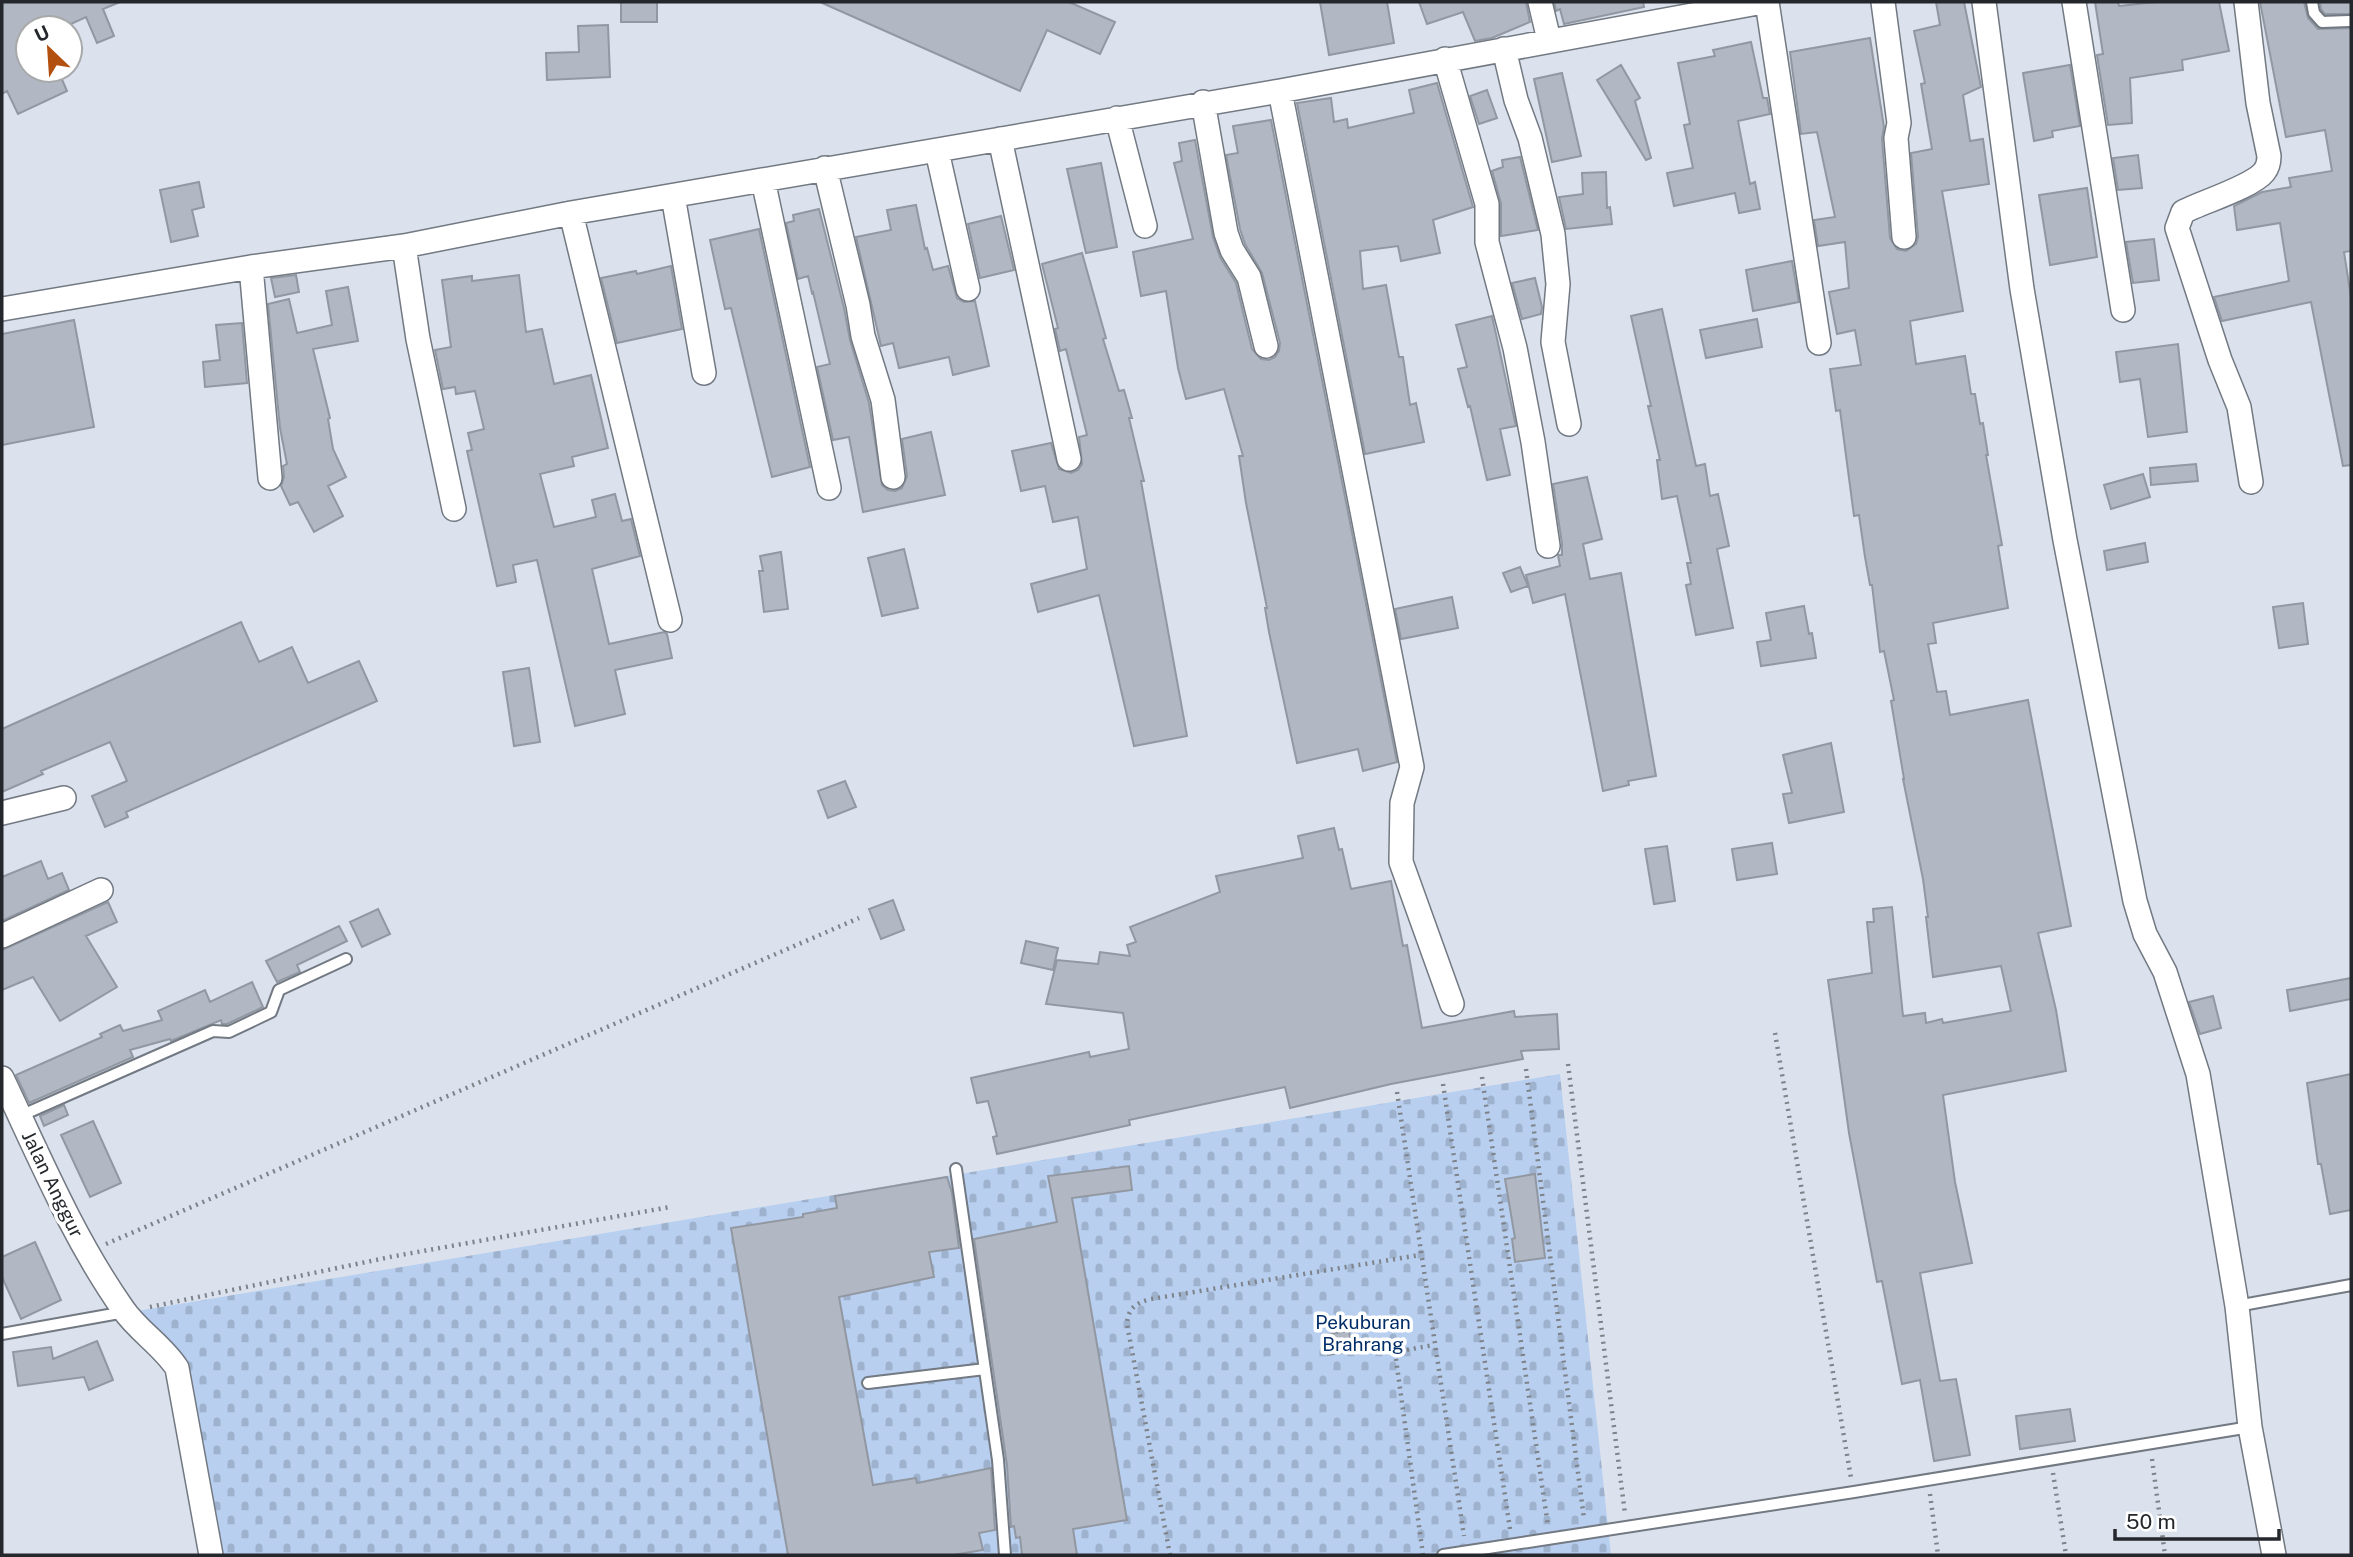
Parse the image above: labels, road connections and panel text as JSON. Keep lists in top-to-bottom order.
{
  "streets": {
    "street": ["Jalan Anggur"]
  },
  "parks": ["Pekuburan Brahrang"],
  "scale_bar": "50 m",
  "north": "top left"
}
